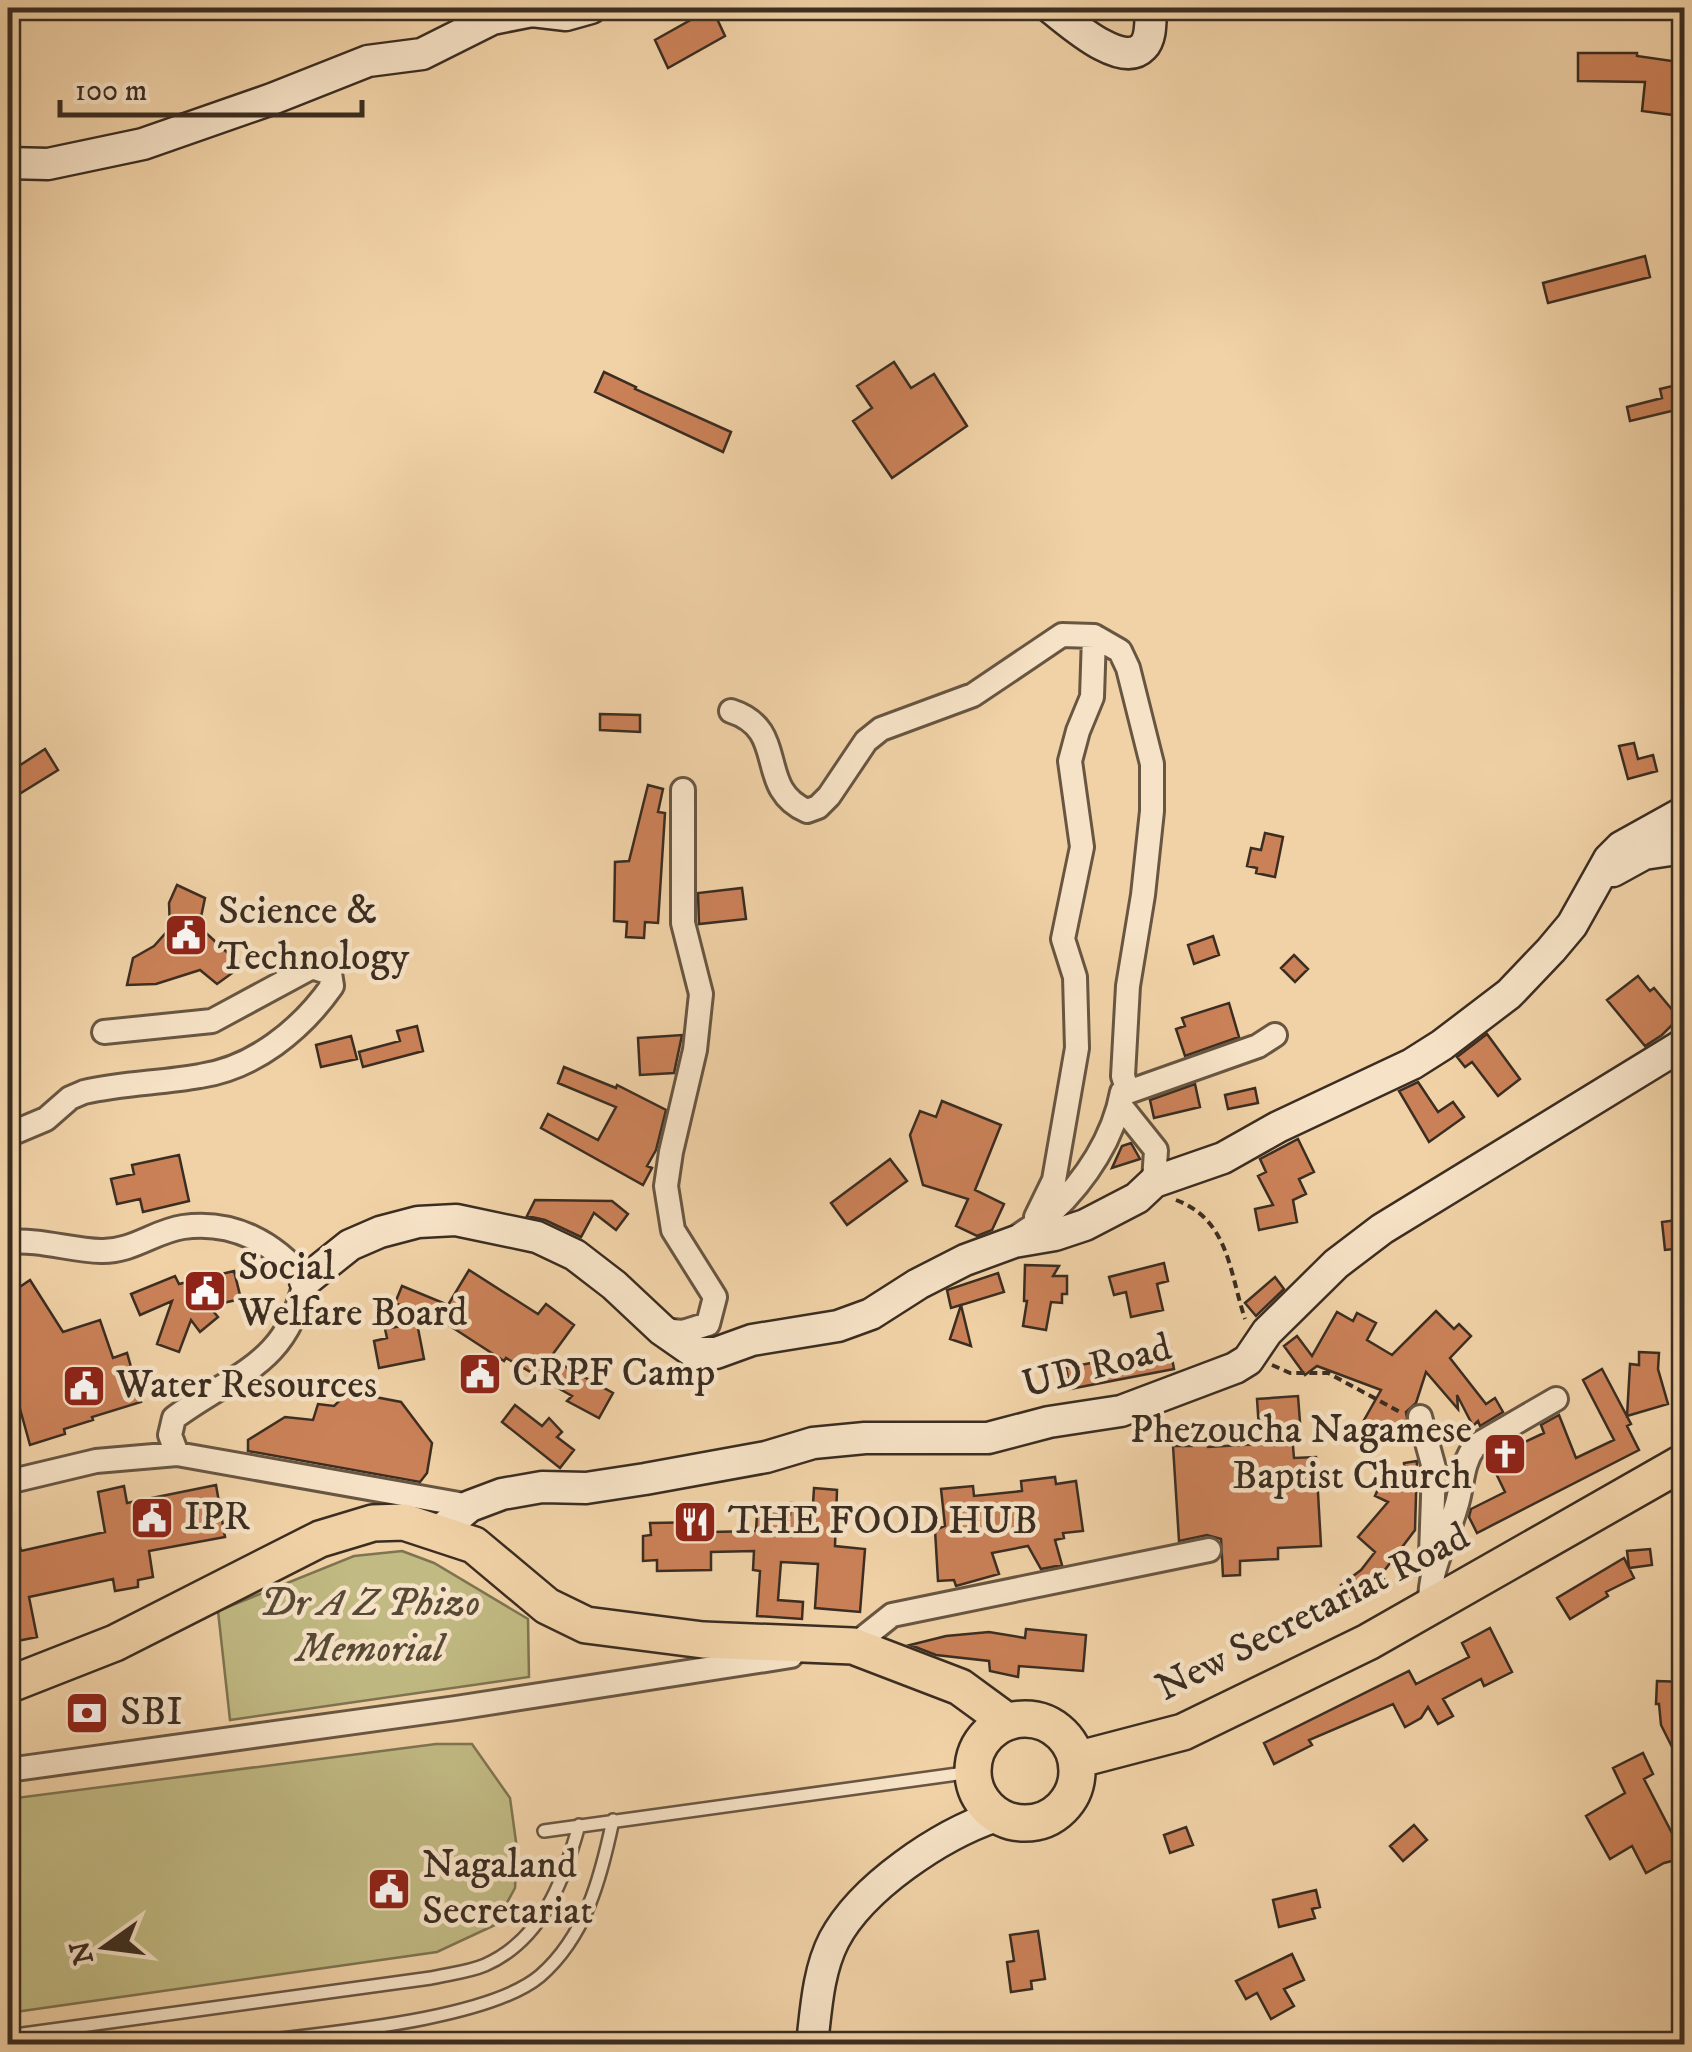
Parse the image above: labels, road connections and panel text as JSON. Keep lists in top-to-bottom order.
{
  "streets": {
    "main road": ["UD Road", "New Secretariat Road"]
  },
  "parks": ["Dr A Z Phizo Memorial"],
  "places": {
    "public building": [
      "Science & Technology",
      "Social Welfare Board",
      "CRPF Camp",
      "Water Resources",
      "IPR",
      "Nagaland Secretariat"
    ],
    "church": ["Phezoucha Nagamese Baptist Church"],
    "restaurant": ["THE FOOD HUB"],
    "bank": ["SBI"]
  },
  "scale_bar": "100 m",
  "north": "left"
}
